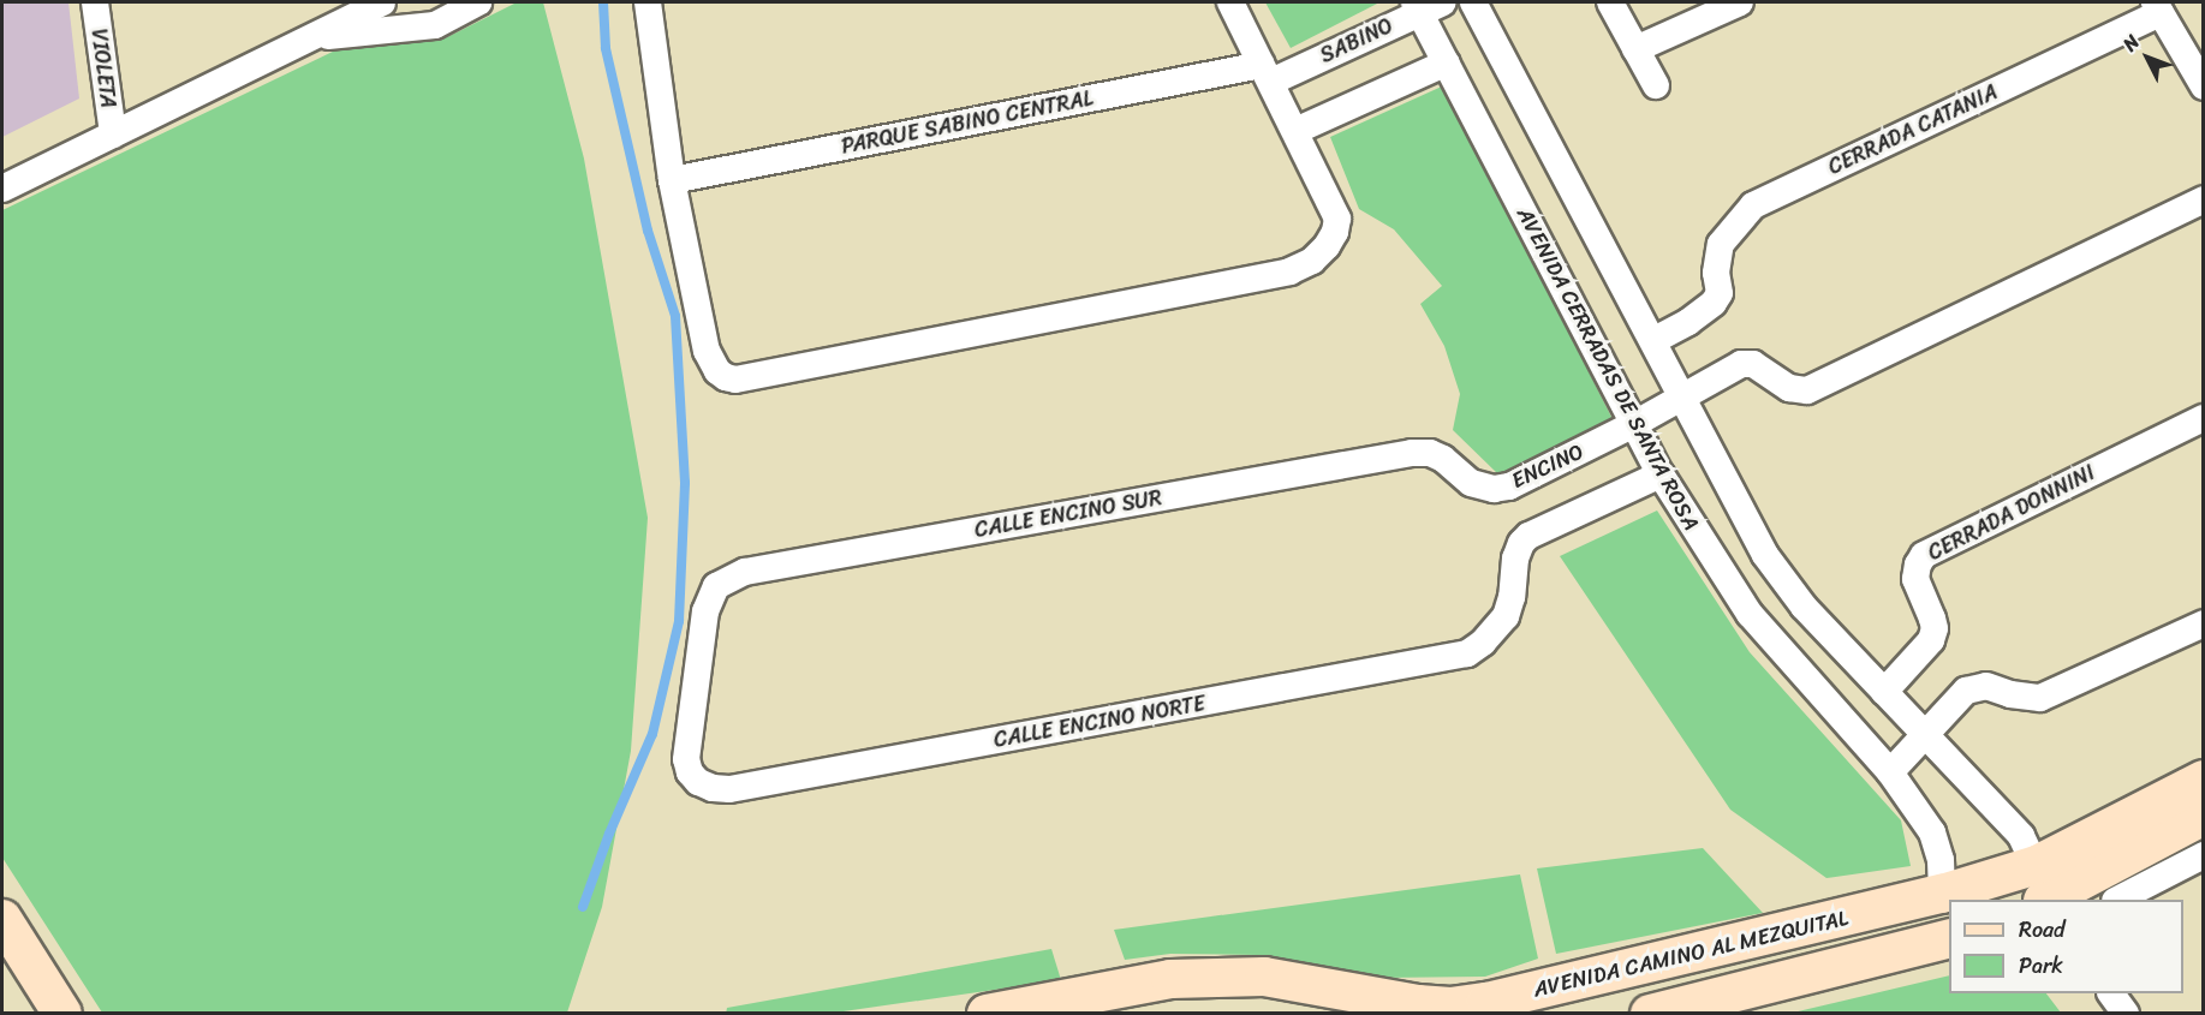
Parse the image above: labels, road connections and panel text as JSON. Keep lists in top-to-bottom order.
{
  "streets": {
    "main road": ["AVENIDA CAMINO AL MEZQUITAL"],
    "street": [
      "SABINO",
      "VIOLETA",
      "PARQUE SABINO CENTRAL",
      "CERRADA CATANIA",
      "AVENIDA CERRADAS DE SANTA ROSA",
      "ENCINO",
      "CERRADA DONNINI",
      "CALLE ENCINO SUR",
      "CALLE ENCINO NORTE"
    ]
  },
  "crossings": [
    ["SABINO", "PARQUE SABINO CENTRAL"],
    ["SABINO", "AVENIDA CERRADAS DE SANTA ROSA"],
    ["AVENIDA CERRADAS DE SANTA ROSA", "ENCINO"],
    ["AVENIDA CERRADAS DE SANTA ROSA", "CALLE ENCINO NORTE"],
    ["AVENIDA CERRADAS DE SANTA ROSA", "AVENIDA CAMINO AL MEZQUITAL"],
    ["ENCINO", "CALLE ENCINO SUR"],
    ["CALLE ENCINO SUR", "CALLE ENCINO NORTE"]
  ],
  "legend": ["Road", "Park"],
  "north": "top left"
}
